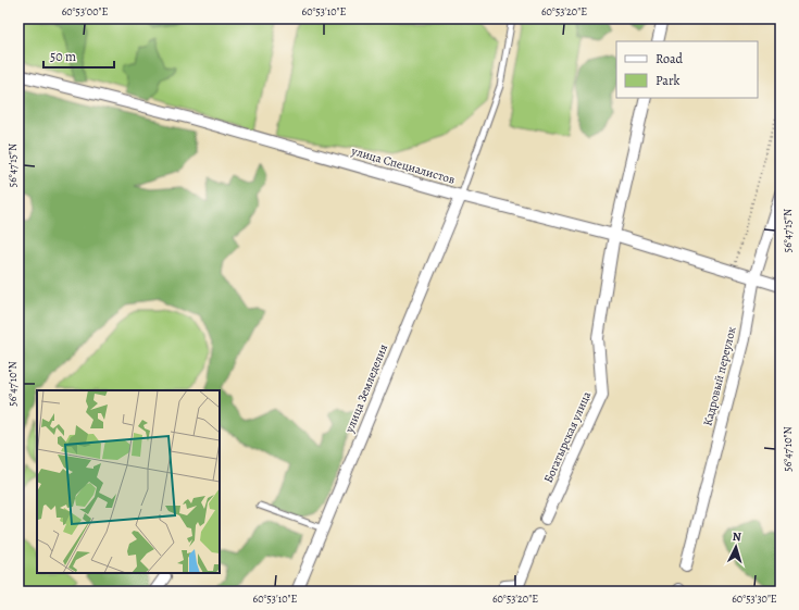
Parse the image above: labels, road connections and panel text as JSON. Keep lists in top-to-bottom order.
{
  "streets": {
    "street": [
      "улица Специалистов",
      "Кадровый переулок",
      "улица Земледелия",
      "Богатырская улица"
    ]
  },
  "crossings": [
    ["улица Специалистов", "Кадровый переулок"],
    ["улица Специалистов", "улица Земледелия"],
    ["улица Специалистов", "Богатырская улица"]
  ],
  "legend": ["Road", "Park"],
  "scale_bar": "50 m",
  "north": "top",
  "coordinates": [
    "60°53'00\"E",
    "60°53'10\"E",
    "60°53'20\"E",
    "56°47'15\"N",
    "56°47'10\"N",
    "60°53'30\"E"
  ]
}
